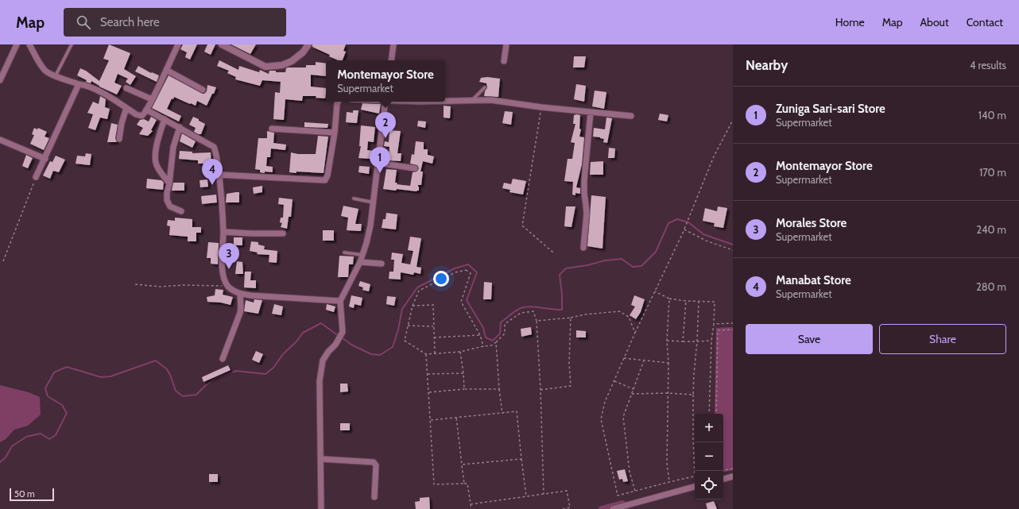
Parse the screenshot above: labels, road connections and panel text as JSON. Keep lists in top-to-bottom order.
{
  "scale_bar": "50 m",
  "page": {
    "header": "Map",
    "search": "Search here",
    "nav": [
      "Home",
      "Map",
      "About",
      "Contact"
    ],
    "heading": ["Nearby", "4 results"],
    "popup": ["Montemayor Store", "Supermarket"],
    "list": [
      {
        "mark": "1",
        "name": "Zuniga Sari-sari Store",
        "note": "Supermarket",
        "value": "140 m"
      },
      {
        "mark": "2",
        "name": "Montemayor Store",
        "note": "Supermarket",
        "value": "170 m"
      },
      {
        "mark": "3",
        "name": "Morales Store",
        "note": "Supermarket",
        "value": "240 m"
      },
      {
        "mark": "4",
        "name": "Manabat Store",
        "note": "Supermarket",
        "value": "280 m"
      }
    ],
    "pins": [
      "2",
      "1",
      "4",
      "3"
    ],
    "buttons": ["Save", "Share"],
    "map_buttons": ["+", "−"],
    "scale": "50 m"
  }
}
